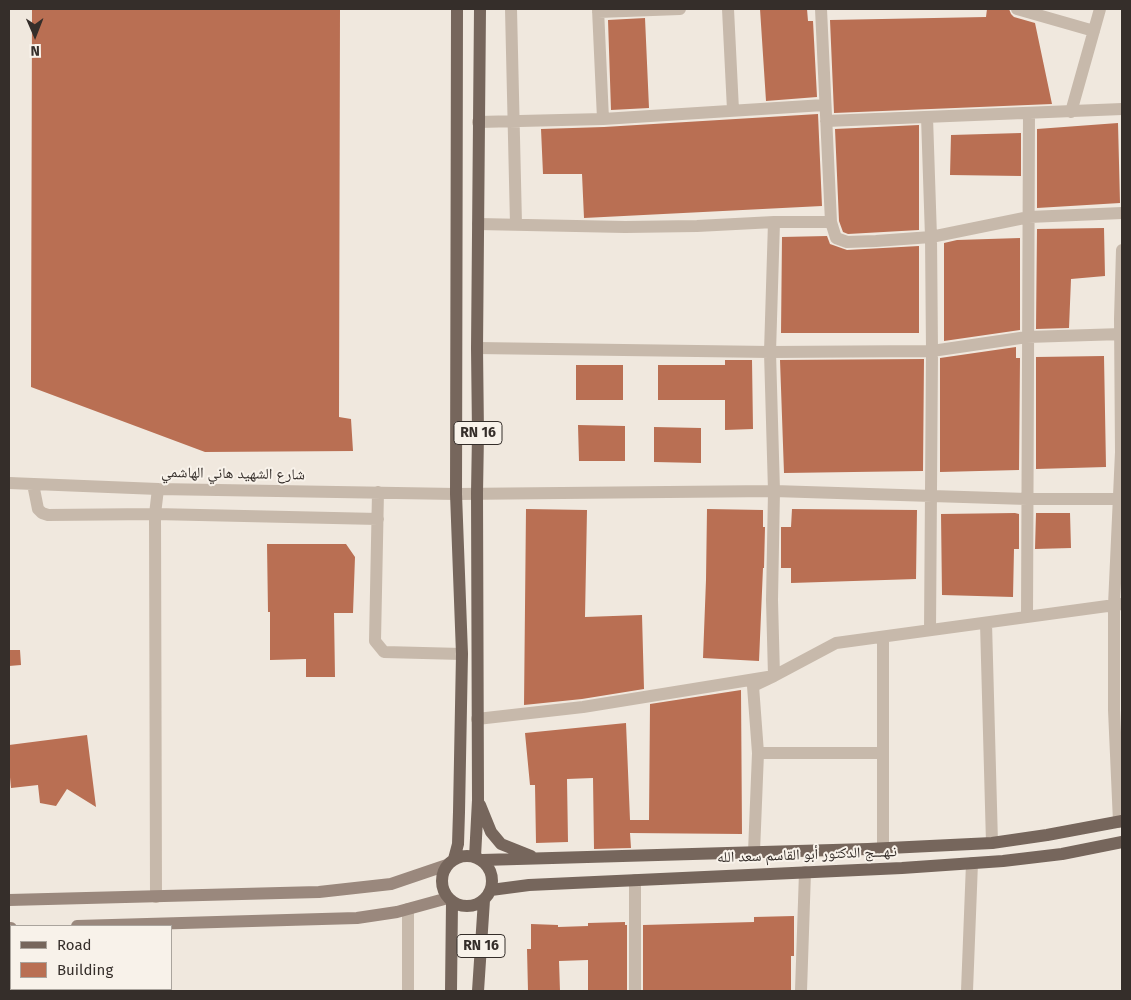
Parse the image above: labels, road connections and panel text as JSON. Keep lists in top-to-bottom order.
{
  "streets": {
    "main road": ["RN 16", "نـهـــج الدكتور أبو القاسم سعد الله"],
    "street": ["شارع الشهيد هاني الهاشمي"]
  },
  "crossings": [
    ["RN 16", "شارع الشهيد هاني الهاشمي"],
    ["RN 16", "نـهـــج الدكتور أبو القاسم سعد الله"]
  ],
  "legend": ["Road", "Building"],
  "north": "bottom"
}
